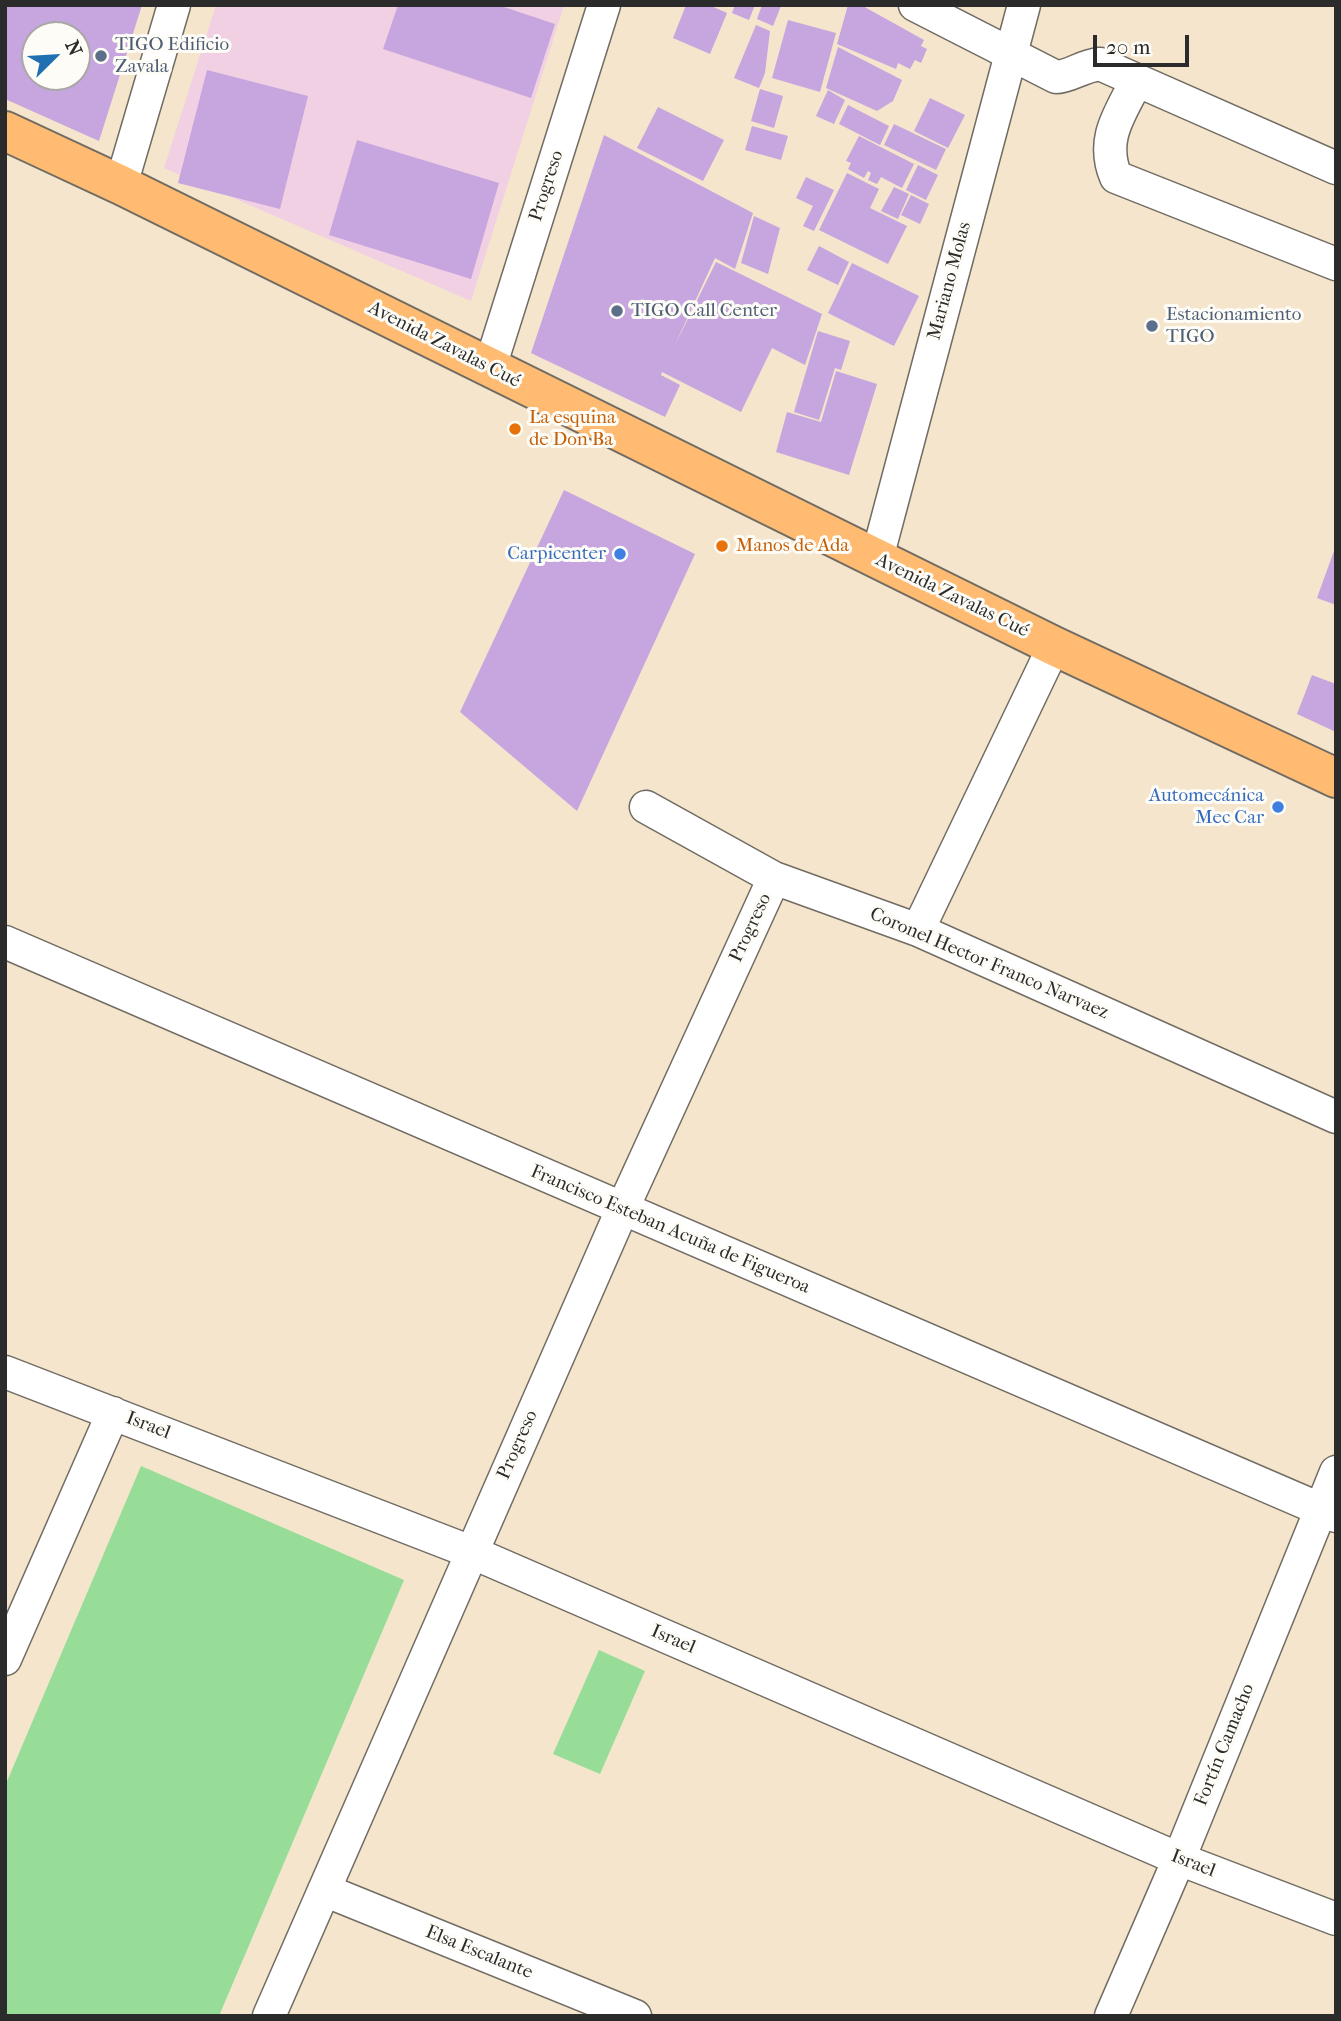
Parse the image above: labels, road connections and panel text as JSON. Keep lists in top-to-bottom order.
{
  "streets": {
    "main road": ["Avenida Zavalas Cué"],
    "street": [
      "Progreso",
      "Mariano Molas",
      "Coronel Hector Franco Narvaez",
      "Francisco Esteban Acuña de Figueroa",
      "Israel",
      "Fortín Camacho",
      "Elsa Escalante"
    ]
  },
  "crossings": [
    ["Progreso", "Avenida Zavalas Cué"],
    ["Progreso", "Coronel Hector Franco Narvaez"],
    ["Progreso", "Francisco Esteban Acuña de Figueroa"],
    ["Progreso", "Israel"],
    ["Progreso", "Elsa Escalante"],
    ["Mariano Molas", "Avenida Zavalas Cué"],
    ["Francisco Esteban Acuña de Figueroa", "Fortín Camacho"],
    ["Israel", "Fortín Camacho"]
  ],
  "places": [
    "TIGO Edificio Zavala",
    "TIGO Call Center",
    "Estacionamiento TIGO",
    "La esquina de Don Ba",
    "Manos de Ada",
    "Carpicenter",
    "Automecánica Mec Car"
  ],
  "scale_bar": "20 m",
  "north": "top right"
}
